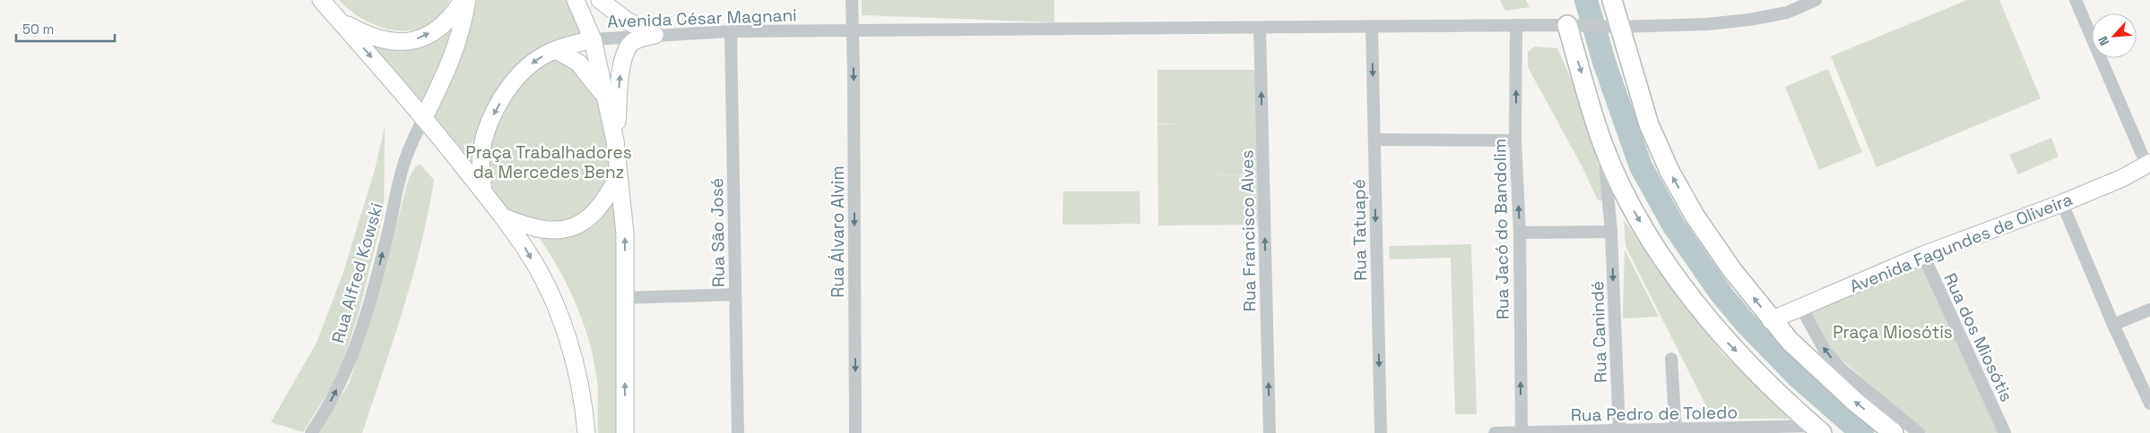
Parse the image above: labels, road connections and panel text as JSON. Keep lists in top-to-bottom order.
{
  "streets": {
    "main road": ["Avenida Fagundes de Oliveira"],
    "street": [
      "Avenida César Magnani",
      "Rua Jacó do Bandolim",
      "Rua Tatuapé",
      "Rua Francisco Alves",
      "Rua Álvaro Alvim",
      "Rua São José",
      "Rua Alfred Kowski",
      "Rua Canindé",
      "Rua dos Miosótis",
      "Rua Pedro de Toledo"
    ]
  },
  "crossings": [
    ["Avenida César Magnani", "Rua Jacó do Bandolim"],
    ["Avenida César Magnani", "Rua Tatuapé"],
    ["Avenida César Magnani", "Rua Francisco Alves"],
    ["Avenida César Magnani", "Rua Álvaro Alvim"],
    ["Avenida César Magnani", "Rua São José"],
    ["Rua Jacó do Bandolim", "Rua Pedro de Toledo"],
    ["Avenida Fagundes de Oliveira", "Rua dos Miosótis"],
    ["Rua Canindé", "Rua Pedro de Toledo"]
  ],
  "one_way": [
    "Rua Jacó do Bandolim",
    "Rua Tatuapé",
    "Rua Francisco Alves",
    "Rua Álvaro Alvim",
    "Rua Alfred Kowski"
  ],
  "parks": ["Praça Trabalhadores da Mercedes Benz", "Praça Miosótis"],
  "scale_bar": "50 m",
  "north": "bottom left"
}
